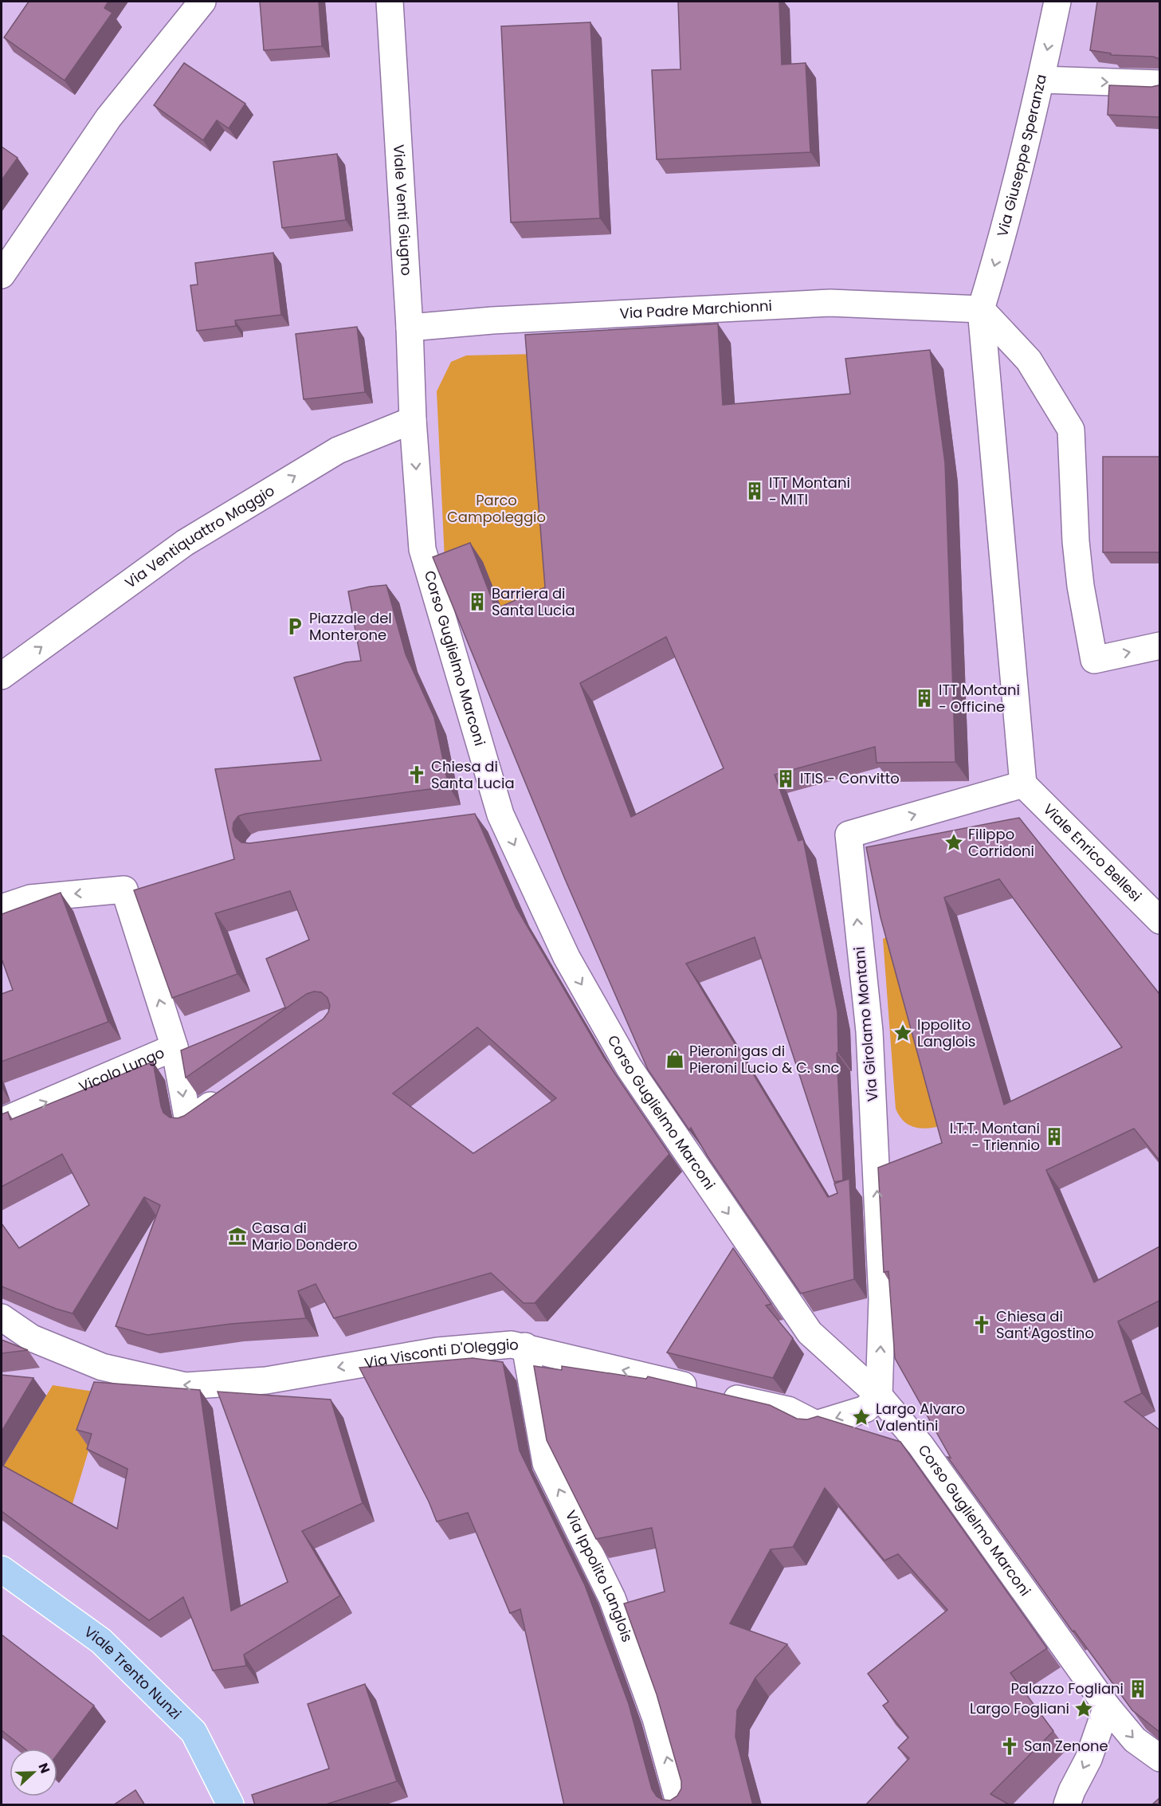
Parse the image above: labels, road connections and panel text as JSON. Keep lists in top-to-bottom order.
{
  "streets": {
    "main road": ["Viale Trento Nunzi"],
    "street": [
      "Via Giuseppe Speranza",
      "Viale Venti Giugno",
      "Via Padre Marchionni",
      "Via Ventiquattro Maggio",
      "Corso Guglielmo Marconi",
      "Viale Enrico Bellesi",
      "Via Girolamo Montani",
      "Vicolo Lungo",
      "Via Visconti D'Oleggio",
      "Via Ippolito Langlois"
    ]
  },
  "crossings": [
    ["Via Giuseppe Speranza", "Via Padre Marchionni"],
    ["Viale Venti Giugno", "Via Padre Marchionni"],
    ["Viale Venti Giugno", "Via Ventiquattro Maggio"],
    ["Viale Venti Giugno", "Corso Guglielmo Marconi"],
    ["Via Ventiquattro Maggio", "Corso Guglielmo Marconi"],
    ["Corso Guglielmo Marconi", "Via Girolamo Montani"],
    ["Corso Guglielmo Marconi", "Via Visconti D'Oleggio"],
    ["Viale Enrico Bellesi", "Via Girolamo Montani"],
    ["Via Girolamo Montani", "Via Visconti D'Oleggio"],
    ["Via Visconti D'Oleggio", "Via Ippolito Langlois"]
  ],
  "one_way": [
    "Via Giuseppe Speranza",
    "Via Ventiquattro Maggio",
    "Corso Guglielmo Marconi",
    "Via Girolamo Montani",
    "Via Visconti D'Oleggio",
    "Via Ippolito Langlois"
  ],
  "parks": ["Parco Campoleggio"],
  "places": {
    "building": [
      "ITT Montani - MITI",
      "Barriera di Santa Lucia",
      "ITT Montani - Officine",
      "ITIS - Convitto",
      "I.T.T. Montani - Triennio",
      "Palazzo Fogliani"
    ],
    "parking": ["Piazzale del Monterone"],
    "church": ["Chiesa di Santa Lucia", "Chiesa di Sant'Agostino", "San Zenone"],
    "place": [
      "Filippo Corridoni",
      "Ippolito Langlois",
      "Largo Alvaro Valentini",
      "Largo Fogliani"
    ],
    "shop": ["Pieroni gas di Pieroni Lucio & C. snc"],
    "museum": ["Casa di Mario Dondero"]
  },
  "north": "right"
}
